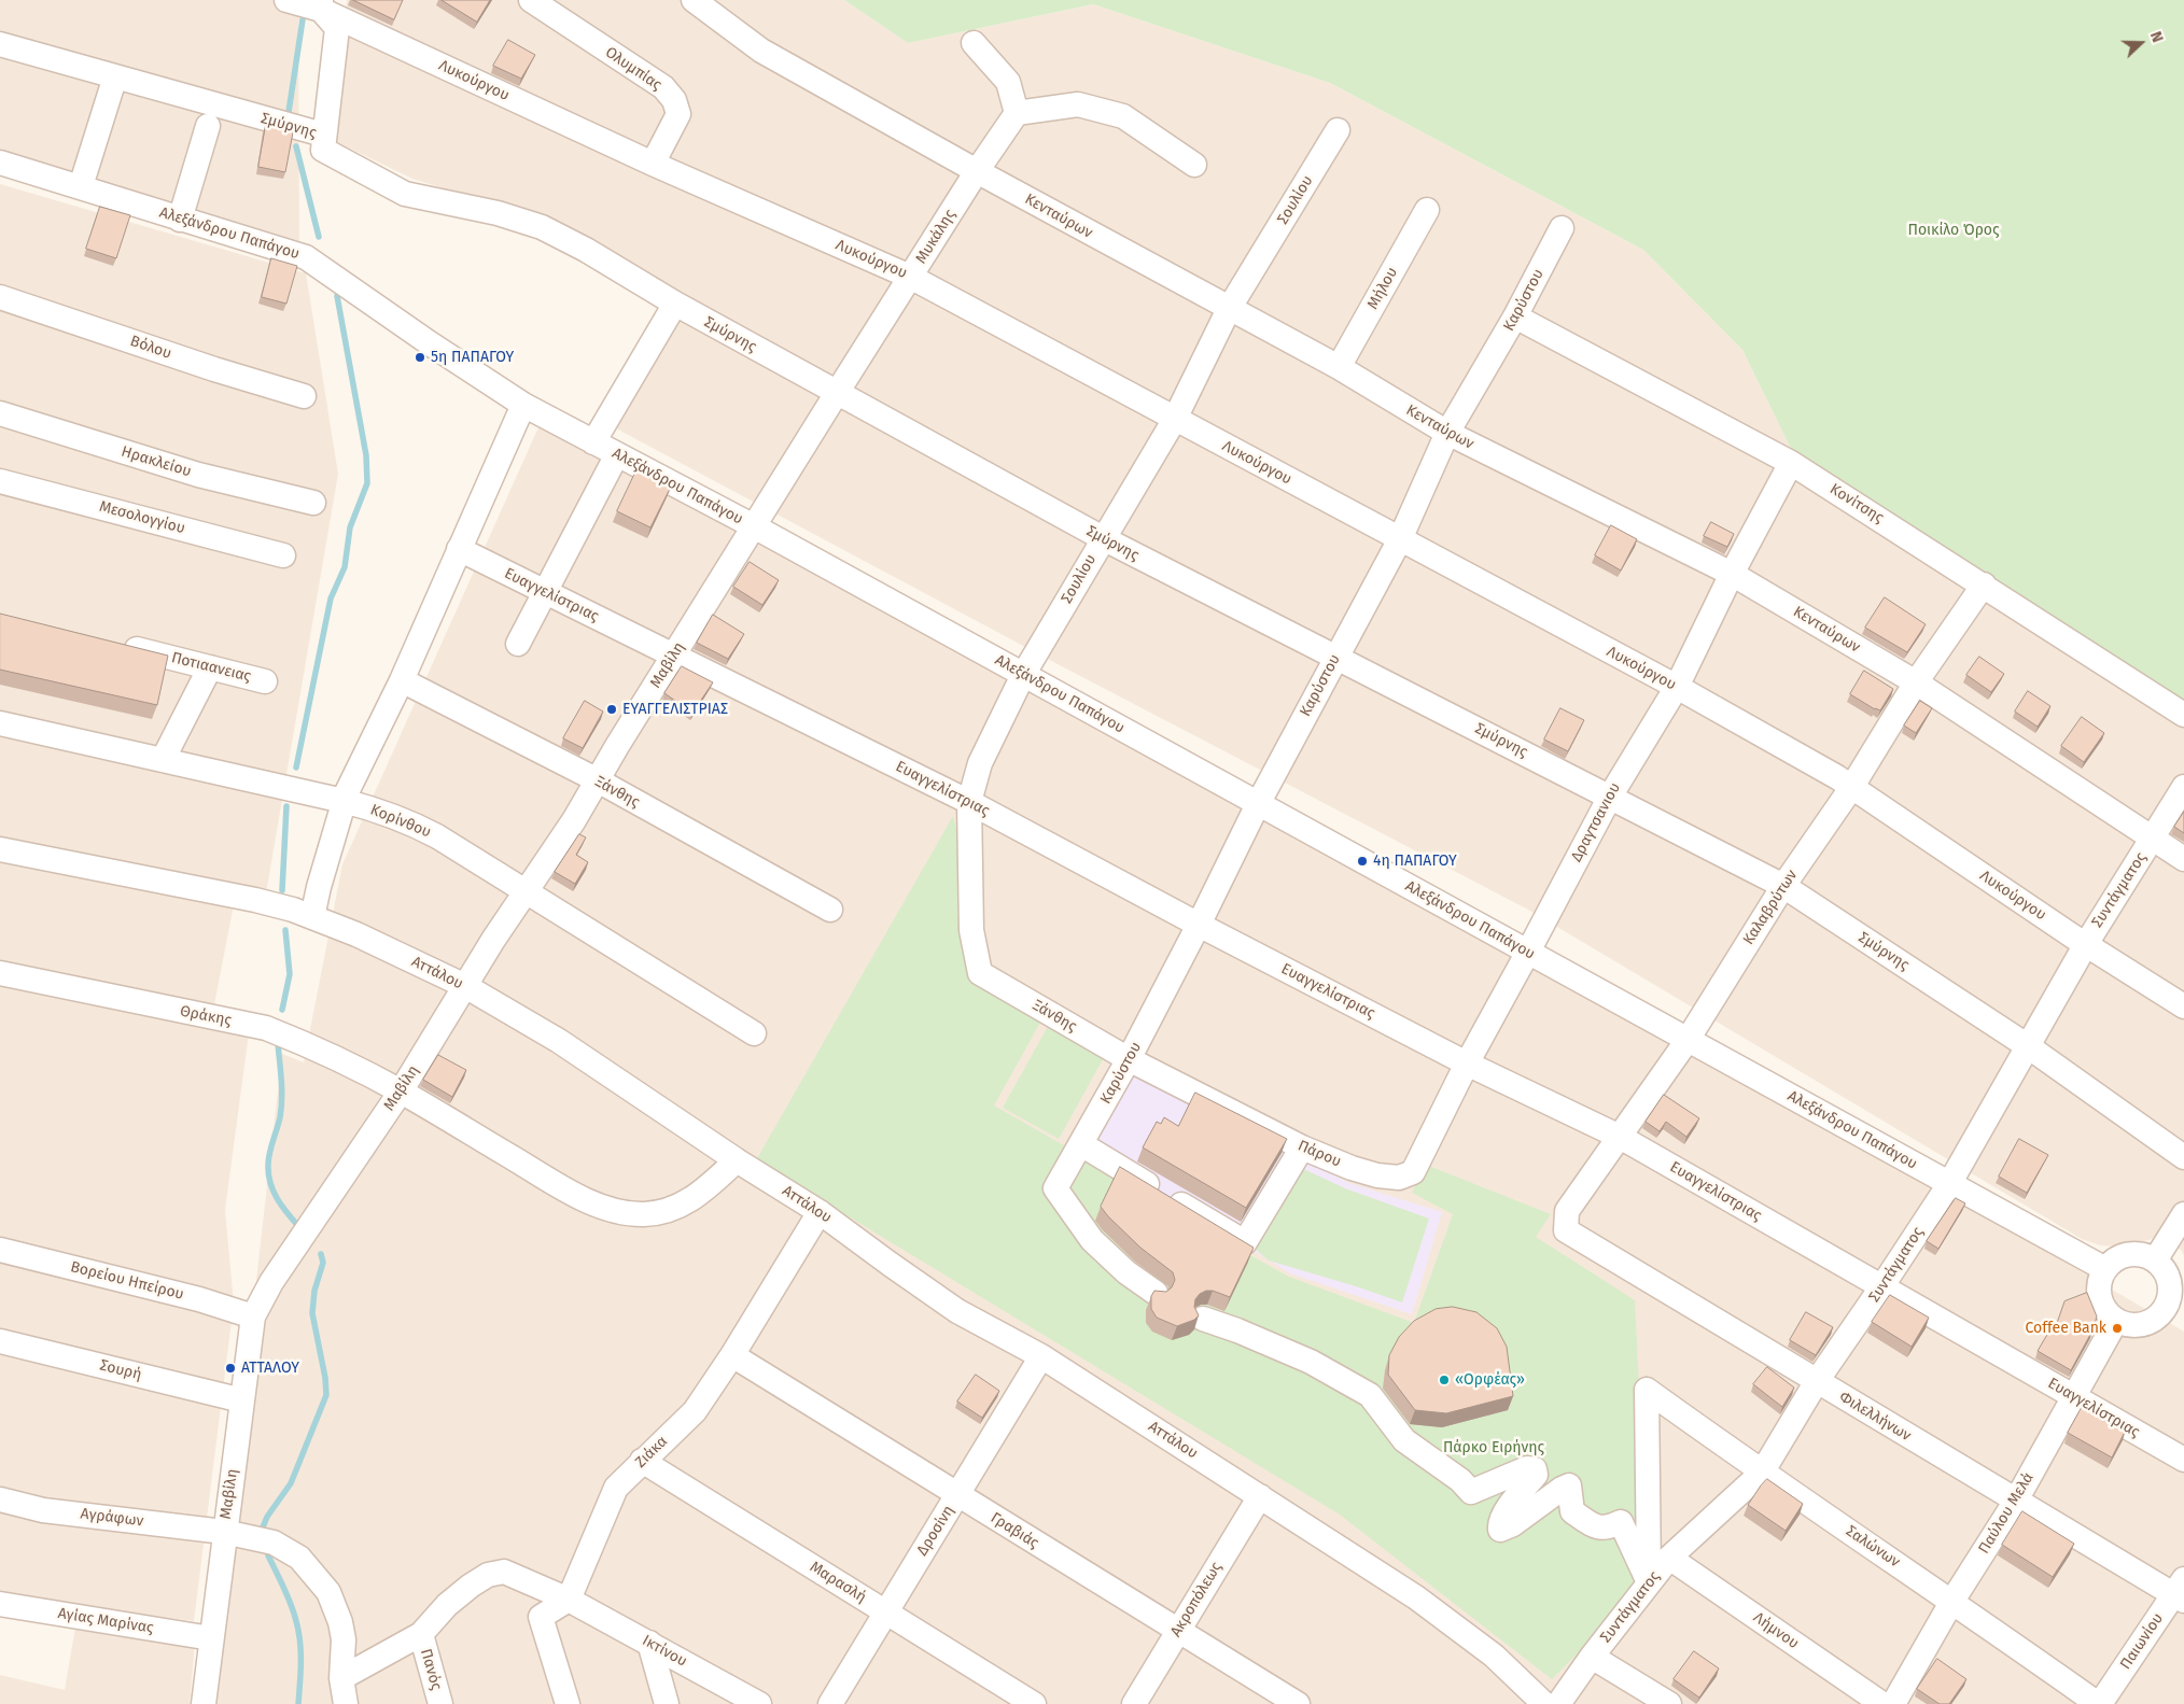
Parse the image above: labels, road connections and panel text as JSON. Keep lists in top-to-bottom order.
{
  "streets": {
    "street": [
      "Ολυμπίας",
      "Λυκούργου",
      "Σμύρνης",
      "Σουλίου",
      "Κενταύρων",
      "Αλεξάνδρου Παπάγου",
      "Μυκάλης",
      "Μήλου",
      "Καρύστου",
      "Βόλου",
      "Ηρακλείου",
      "Κονίτσης",
      "Μεσολογγίου",
      "Ευαγγελίστριας",
      "Μαβίλη",
      "Ποτιαανειας",
      "Ξάνθης",
      "Κορίνθου",
      "Δραγτσανιου",
      "Συντάγματος",
      "Καλαβρύτων",
      "Αττάλου",
      "Θράκης",
      "Πάρου",
      "Βορείου Ηπείρου",
      "Σουρή",
      "Φιλελλήνων",
      "Ζιάκα",
      "Παύλου Μελά",
      "Αγράφων",
      "Δροσίνη",
      "Γραβιάς",
      "Σαλώνων",
      "Μαρασλή",
      "Ακροπόλεως",
      "Αγίας Μαρίνας",
      "Λήμνου",
      "Παιωνίου",
      "Ικτίνου",
      "Πανός"
    ]
  },
  "crossings": [
    ["Ολυμπίας", "Λυκούργου"],
    ["Λυκούργου", "Σουλίου"],
    ["Λυκούργου", "Μυκάλης"],
    ["Λυκούργου", "Καρύστου"],
    ["Λυκούργου", "Δραγτσανιου"],
    ["Λυκούργου", "Συντάγματος"],
    ["Λυκούργου", "Καλαβρύτων"],
    ["Σμύρνης", "Σουλίου"],
    ["Σμύρνης", "Μυκάλης"],
    ["Σμύρνης", "Καρύστου"],
    ["Σμύρνης", "Δραγτσανιου"],
    ["Σμύρνης", "Συντάγματος"],
    ["Σμύρνης", "Καλαβρύτων"],
    ["Σουλίου", "Κενταύρων"],
    ["Σουλίου", "Αλεξάνδρου Παπάγου"],
    ["Σουλίου", "Ευαγγελίστριας"],
    ["Σουλίου", "Ξάνθης"],
    ["Κενταύρων", "Μυκάλης"],
    ["Κενταύρων", "Μήλου"],
    ["Κενταύρων", "Καρύστου"],
    ["Κενταύρων", "Δραγτσανιου"],
    ["Κενταύρων", "Συντάγματος"],
    ["Κενταύρων", "Καλαβρύτων"],
    ["Αλεξάνδρου Παπάγου", "Μυκάλης"],
    ["Αλεξάνδρου Παπάγου", "Καρύστου"],
    ["Αλεξάνδρου Παπάγου", "Μαβίλη"],
    ["Αλεξάνδρου Παπάγου", "Δραγτσανιου"],
    ["Αλεξάνδρου Παπάγου", "Συντάγματος"],
    ["Αλεξάνδρου Παπάγου", "Καλαβρύτων"],
    ["Αλεξάνδρου Παπάγου", "Παύλου Μελά"],
    ["Μυκάλης", "Μαβίλη"],
    ["Καρύστου", "Κονίτσης"],
    ["Καρύστου", "Ευαγγελίστριας"],
    ["Καρύστου", "Ξάνθης"],
    ["Καρύστου", "Πάρου"],
    ["Κονίτσης", "Δραγτσανιου"],
    ["Κονίτσης", "Καλαβρύτων"],
    ["Ευαγγελίστριας", "Μαβίλη"],
    ["Ευαγγελίστριας", "Δραγτσανιου"],
    ["Ευαγγελίστριας", "Συντάγματος"],
    ["Ευαγγελίστριας", "Καλαβρύτων"],
    ["Ευαγγελίστριας", "Παύλου Μελά"],
    ["Μαβίλη", "Ξάνθης"],
    ["Μαβίλη", "Κορίνθου"],
    ["Μαβίλη", "Αττάλου"],
    ["Μαβίλη", "Θράκης"],
    ["Μαβίλη", "Βορείου Ηπείρου"],
    ["Μαβίλη", "Σουρή"],
    ["Μαβίλη", "Αγράφων"],
    ["Μαβίλη", "Αγίας Μαρίνας"],
    ["Ξάνθης", "Πάρου"],
    ["Δραγτσανιου", "Πάρου"],
    ["Συντάγματος", "Φιλελλήνων"],
    ["Συντάγματος", "Σαλώνων"],
    ["Συντάγματος", "Λήμνου"],
    ["Καλαβρύτων", "Φιλελλήνων"],
    ["Αττάλου", "Θράκης"],
    ["Αττάλου", "Ζιάκα"],
    ["Αττάλου", "Δροσίνη"],
    ["Αττάλου", "Ακροπόλεως"],
    ["Φιλελλήνων", "Παύλου Μελά"],
    ["Φιλελλήνων", "Παιωνίου"],
    ["Ζιάκα", "Γραβιάς"],
    ["Ζιάκα", "Μαρασλή"],
    ["Ζιάκα", "Ικτίνου"],
    ["Παύλου Μελά", "Σαλώνων"],
    ["Αγράφων", "Ικτίνου"],
    ["Δροσίνη", "Γραβιάς"],
    ["Δροσίνη", "Μαρασλή"],
    ["Γραβιάς", "Ακροπόλεως"],
    ["Σαλώνων", "Παιωνίου"],
    ["Ικτίνου", "Πανός"]
  ],
  "parks": ["Ποικίλο Όρος", "Πάρκο Ειρήνης"],
  "places": [
    "5η ΠΑΠΑΓΟΥ",
    "ΕΥΑΓΓΕΛΙΣΤΡΙΑΣ",
    "4η ΠΑΠΑΓΟΥ",
    "Coffee Bank",
    "ΑΤΤΑΛΟΥ",
    "«Ορφέας»"
  ],
  "north": "right"
}
